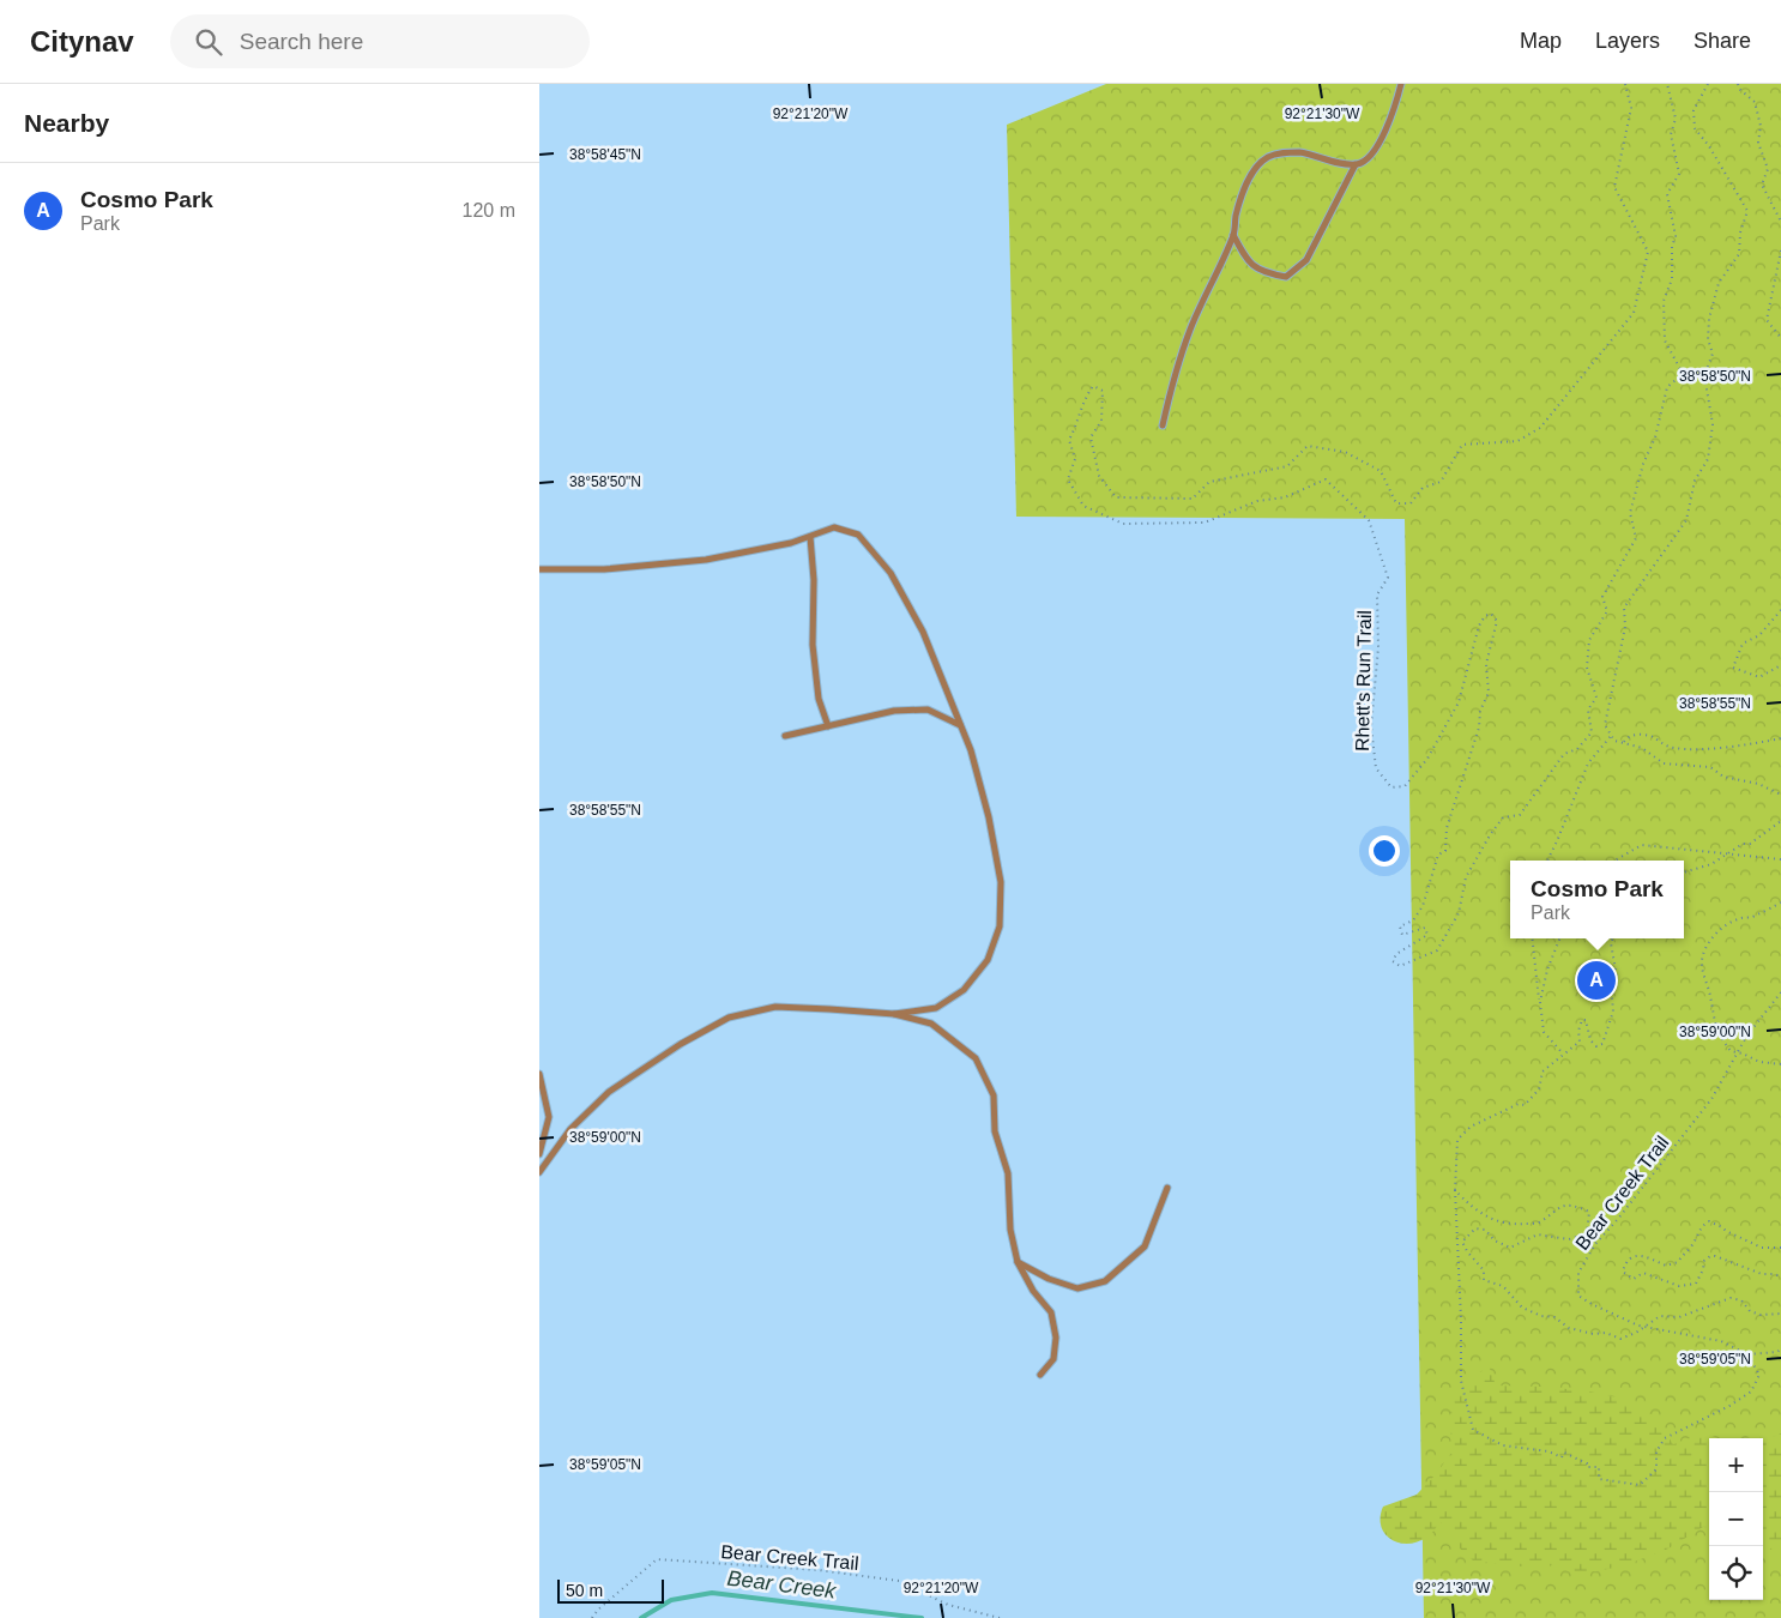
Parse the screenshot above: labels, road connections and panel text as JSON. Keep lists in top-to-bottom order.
{
  "streets": {
    "path": ["Rhett's Run Trail", "Bear Creek Trail"]
  },
  "water": ["Bear Creek"],
  "scale_bar": "50 m",
  "page": {
    "header": "Citynav",
    "search": "Search here",
    "nav": ["Map", "Layers", "Share"],
    "heading": "Nearby",
    "list": [
      {
        "mark": "A",
        "name": "Cosmo Park",
        "note": "Park",
        "value": "120 m"
      }
    ],
    "popup": ["Cosmo Park", "Park"],
    "pins": "A",
    "map_buttons": ["+", "−"],
    "scale": "50 m"
  },
  "coordinates": [
    "92°21'20\"W",
    "92°21'30\"W",
    "38°58'45\"N",
    "38°58'50\"N",
    "38°58'55\"N",
    "38°59'00\"N",
    "38°59'05\"N"
  ]
}
